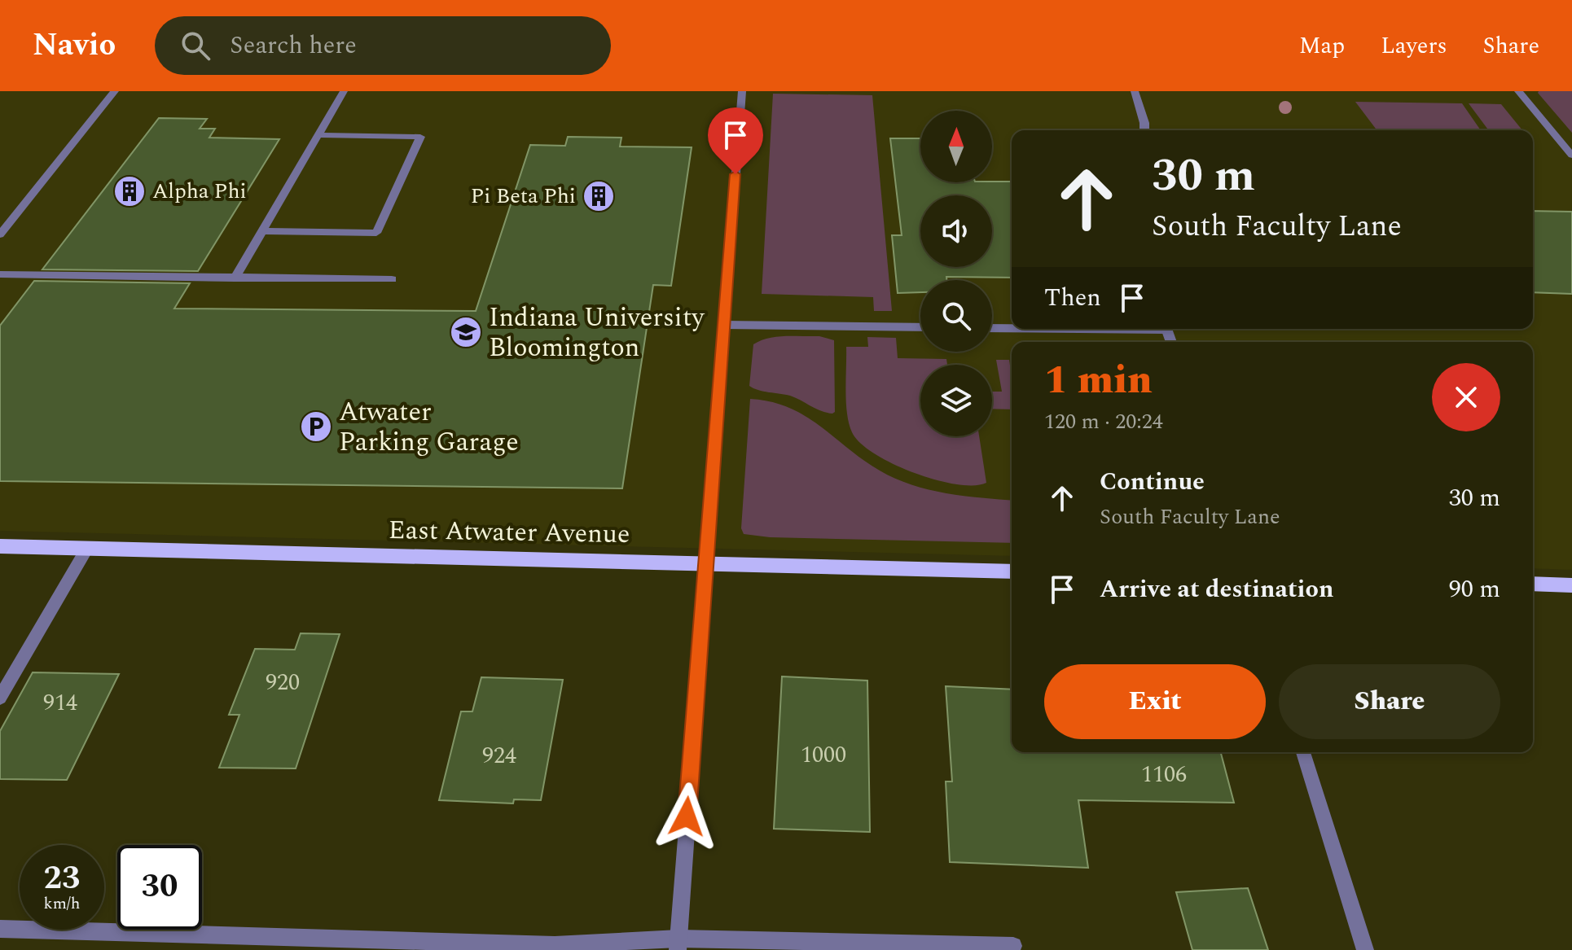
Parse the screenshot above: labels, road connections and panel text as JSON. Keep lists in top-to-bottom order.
{
  "streets": {
    "main road": ["East Atwater Avenue"]
  },
  "places": {
    "building": ["Alpha Phi", "Pi Beta Phi"],
    "school or university": ["Indiana University Bloomington"],
    "parking": ["Atwater Parking Garage"]
  },
  "house_numbers": [
    "920",
    "914",
    "1000",
    "924",
    "1106"
  ],
  "north": "top",
  "page": {
    "header": "Navio",
    "search": "Search here",
    "nav": ["Map", "Layers", "Share"],
    "turn": ["30 m", "South Faculty Lane"],
    "then": "Then",
    "heading": ["1 min", "120 m · 20:24"],
    "list": [
      {
        "name": "Continue",
        "note": "South Faculty Lane",
        "value": "30 m"
      },
      {
        "name": "Arrive at destination",
        "value": "90 m"
      }
    ],
    "buttons": ["Exit", "Share"],
    "speed": "23 km/h",
    "limit": "30"
  }
}
